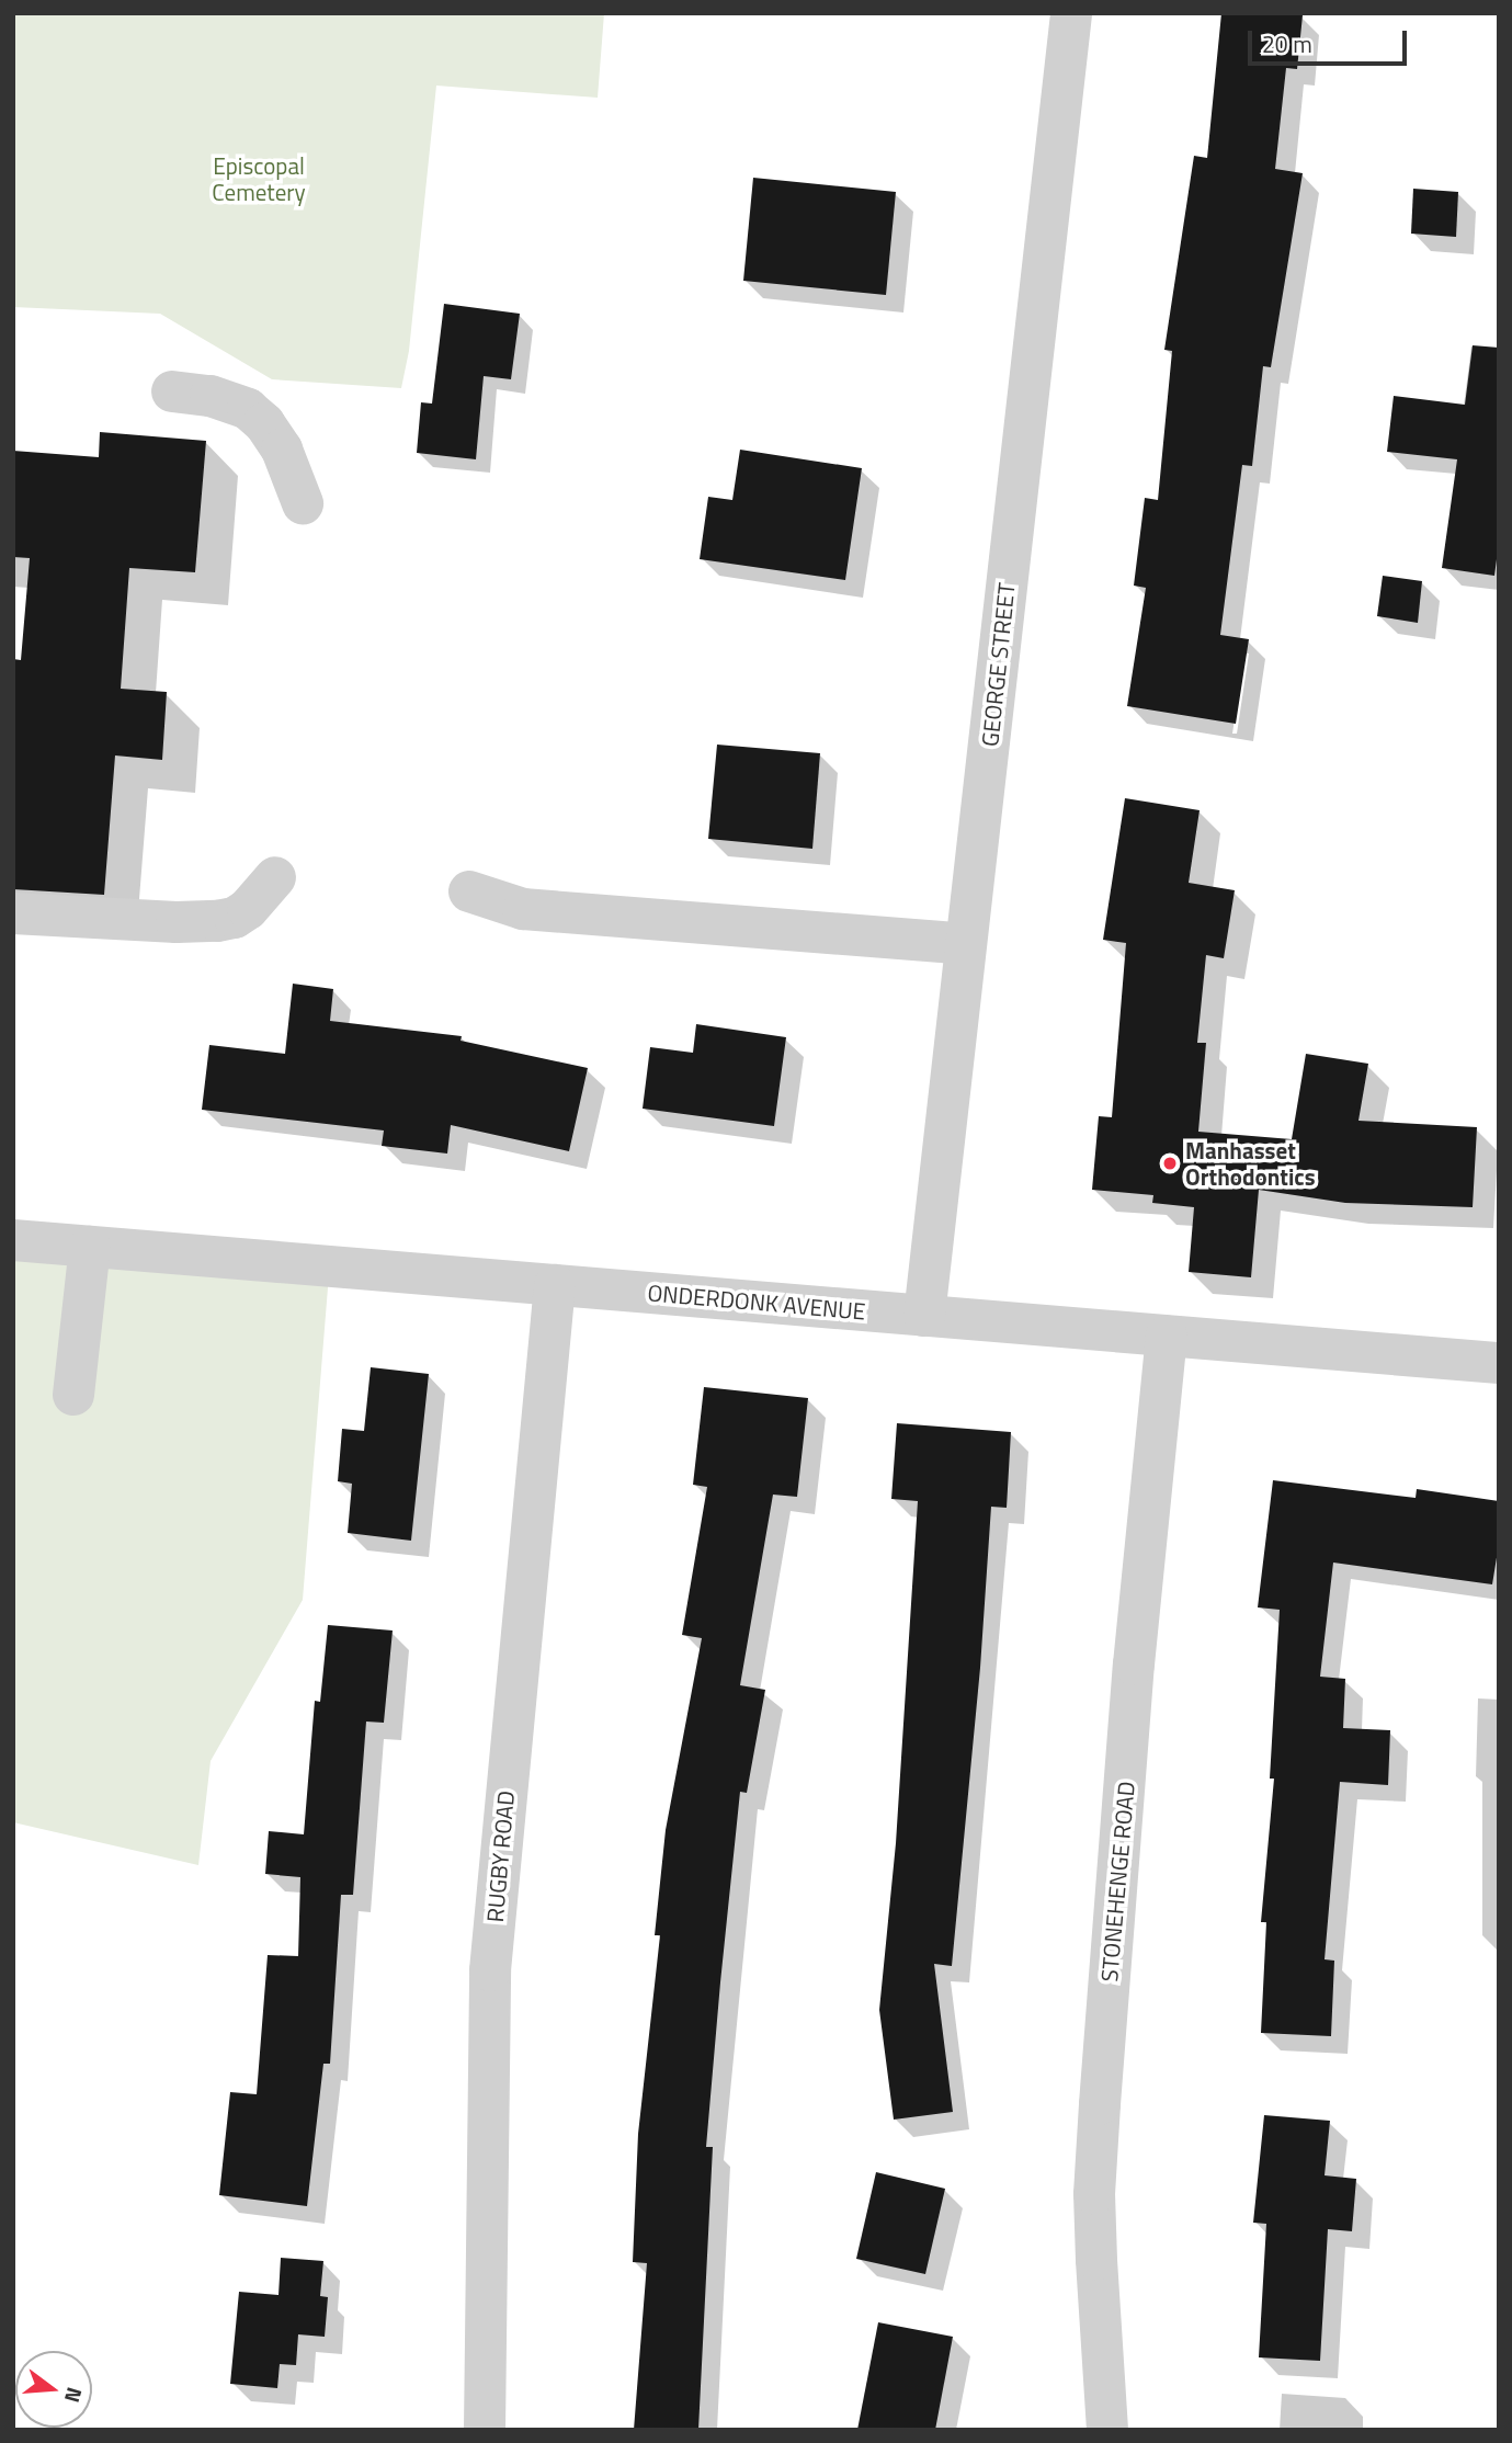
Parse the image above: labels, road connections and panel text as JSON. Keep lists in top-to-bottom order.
{
  "streets": {
    "street": [
      "GEORGE STREET",
      "ONDERDONK AVENUE",
      "RUGBY ROAD",
      "STONEHENGE ROAD"
    ]
  },
  "crossings": [
    ["GEORGE STREET", "ONDERDONK AVENUE"],
    ["ONDERDONK AVENUE", "RUGBY ROAD"],
    ["ONDERDONK AVENUE", "STONEHENGE ROAD"]
  ],
  "parks": ["Episcopal Cemetery"],
  "places": ["Manhasset Orthodontics"],
  "scale_bar": "20 m",
  "north": "right"
}
